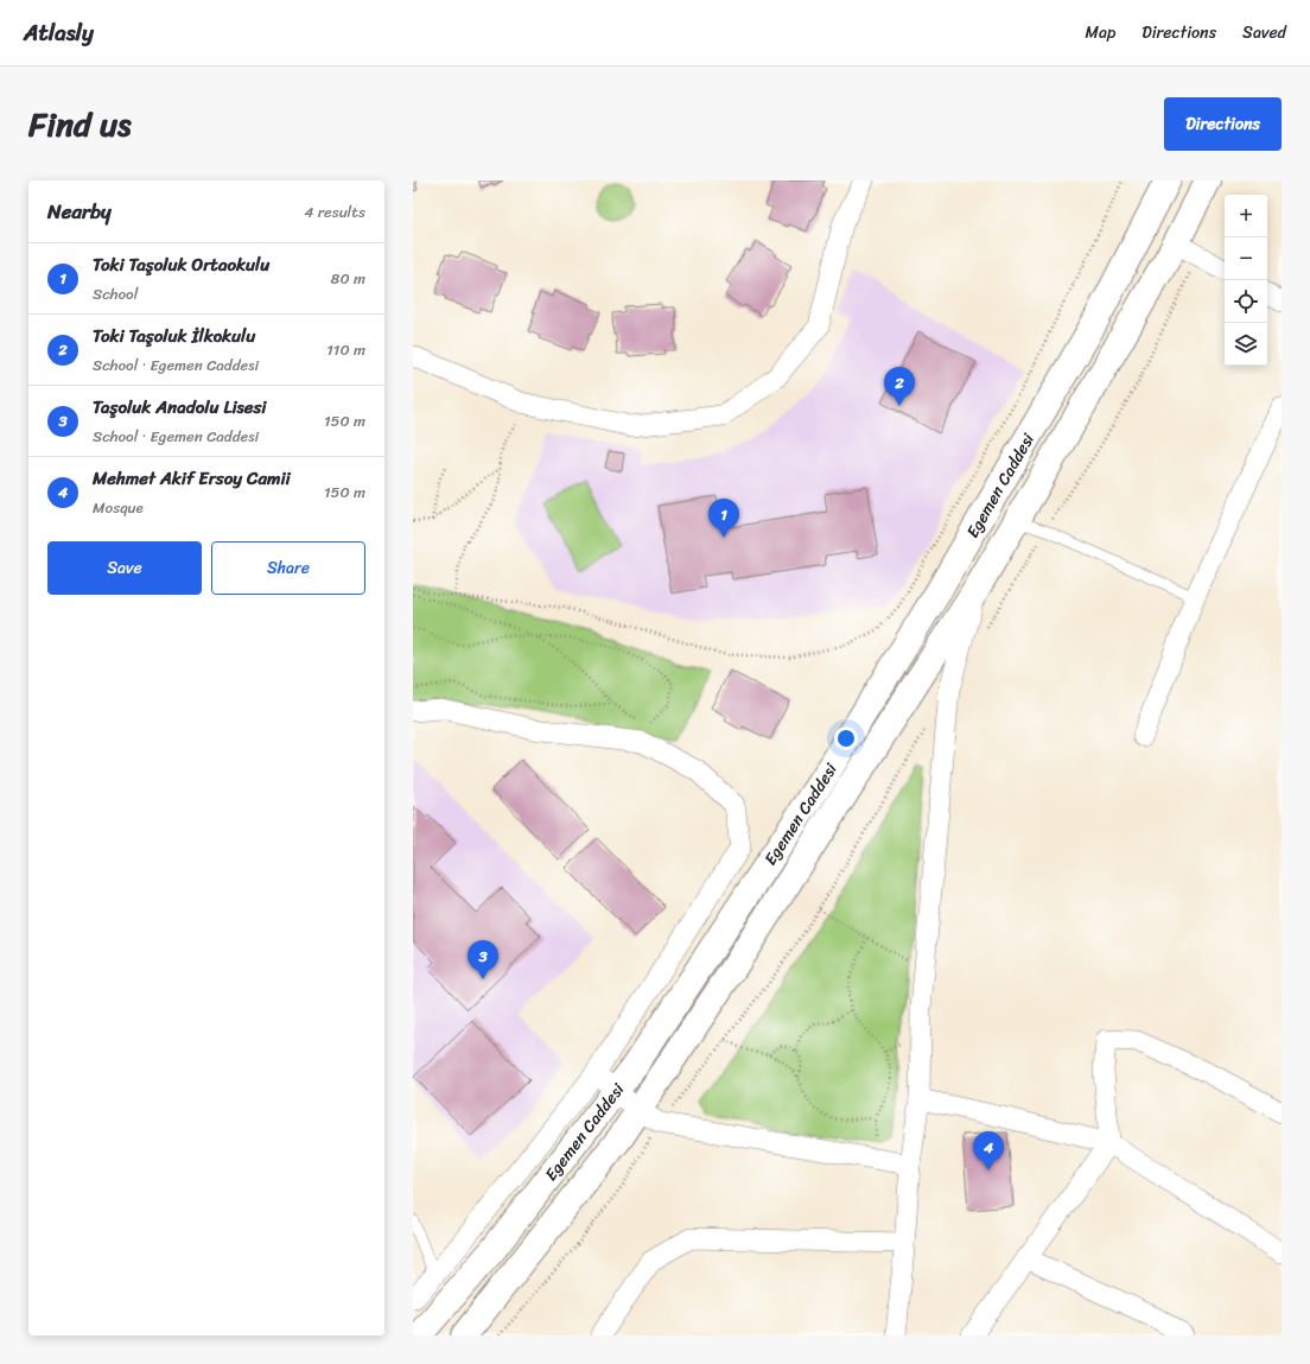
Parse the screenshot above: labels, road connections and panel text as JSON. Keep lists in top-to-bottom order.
{
  "streets": {
    "main road": ["Egemen Caddesi"]
  },
  "page": {
    "header": "Atlasly",
    "nav": ["Map", "Directions", "Saved"],
    "title": "Find us",
    "buttons": [
      "Directions",
      ["Save", "Share"]
    ],
    "heading": ["Nearby", "4 results"],
    "map_buttons": ["+", "−"],
    "list": [
      {
        "mark": "1",
        "name": "Toki Taşoluk Ortaokulu",
        "note": "School",
        "value": "80 m"
      },
      {
        "mark": "2",
        "name": "Toki Taşoluk İlkokulu",
        "note": "School · Egemen Caddesi",
        "value": "110 m"
      },
      {
        "mark": "3",
        "name": "Taşoluk Anadolu Lisesi",
        "note": "School · Egemen Caddesi",
        "value": "150 m"
      },
      {
        "mark": "4",
        "name": "Mehmet Akif Ersoy Camii",
        "note": "Mosque",
        "value": "150 m"
      }
    ],
    "pins": [
      "2",
      "1",
      "3",
      "4"
    ]
  }
}
